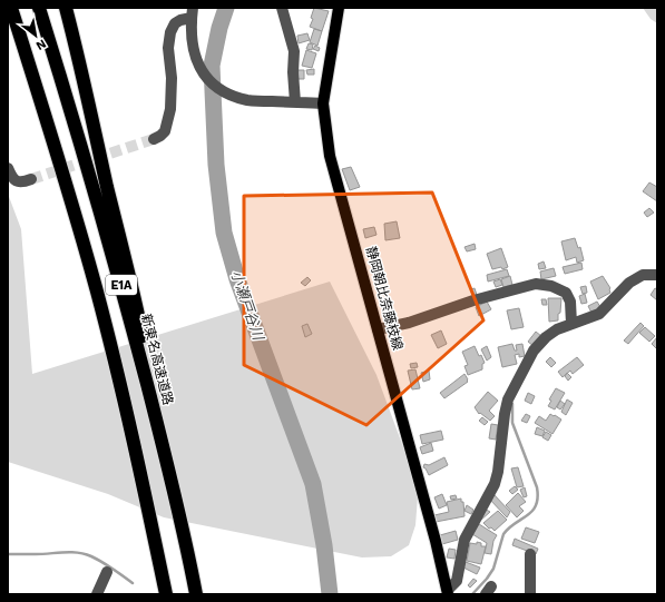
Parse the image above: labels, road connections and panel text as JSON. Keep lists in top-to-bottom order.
{
  "streets": {
    "highway": ["E1A", "新東名高速道路"],
    "main road": ["静岡朝比奈藤枝線"]
  },
  "water": ["小瀬戸谷川"],
  "north": "bottom right"
}
